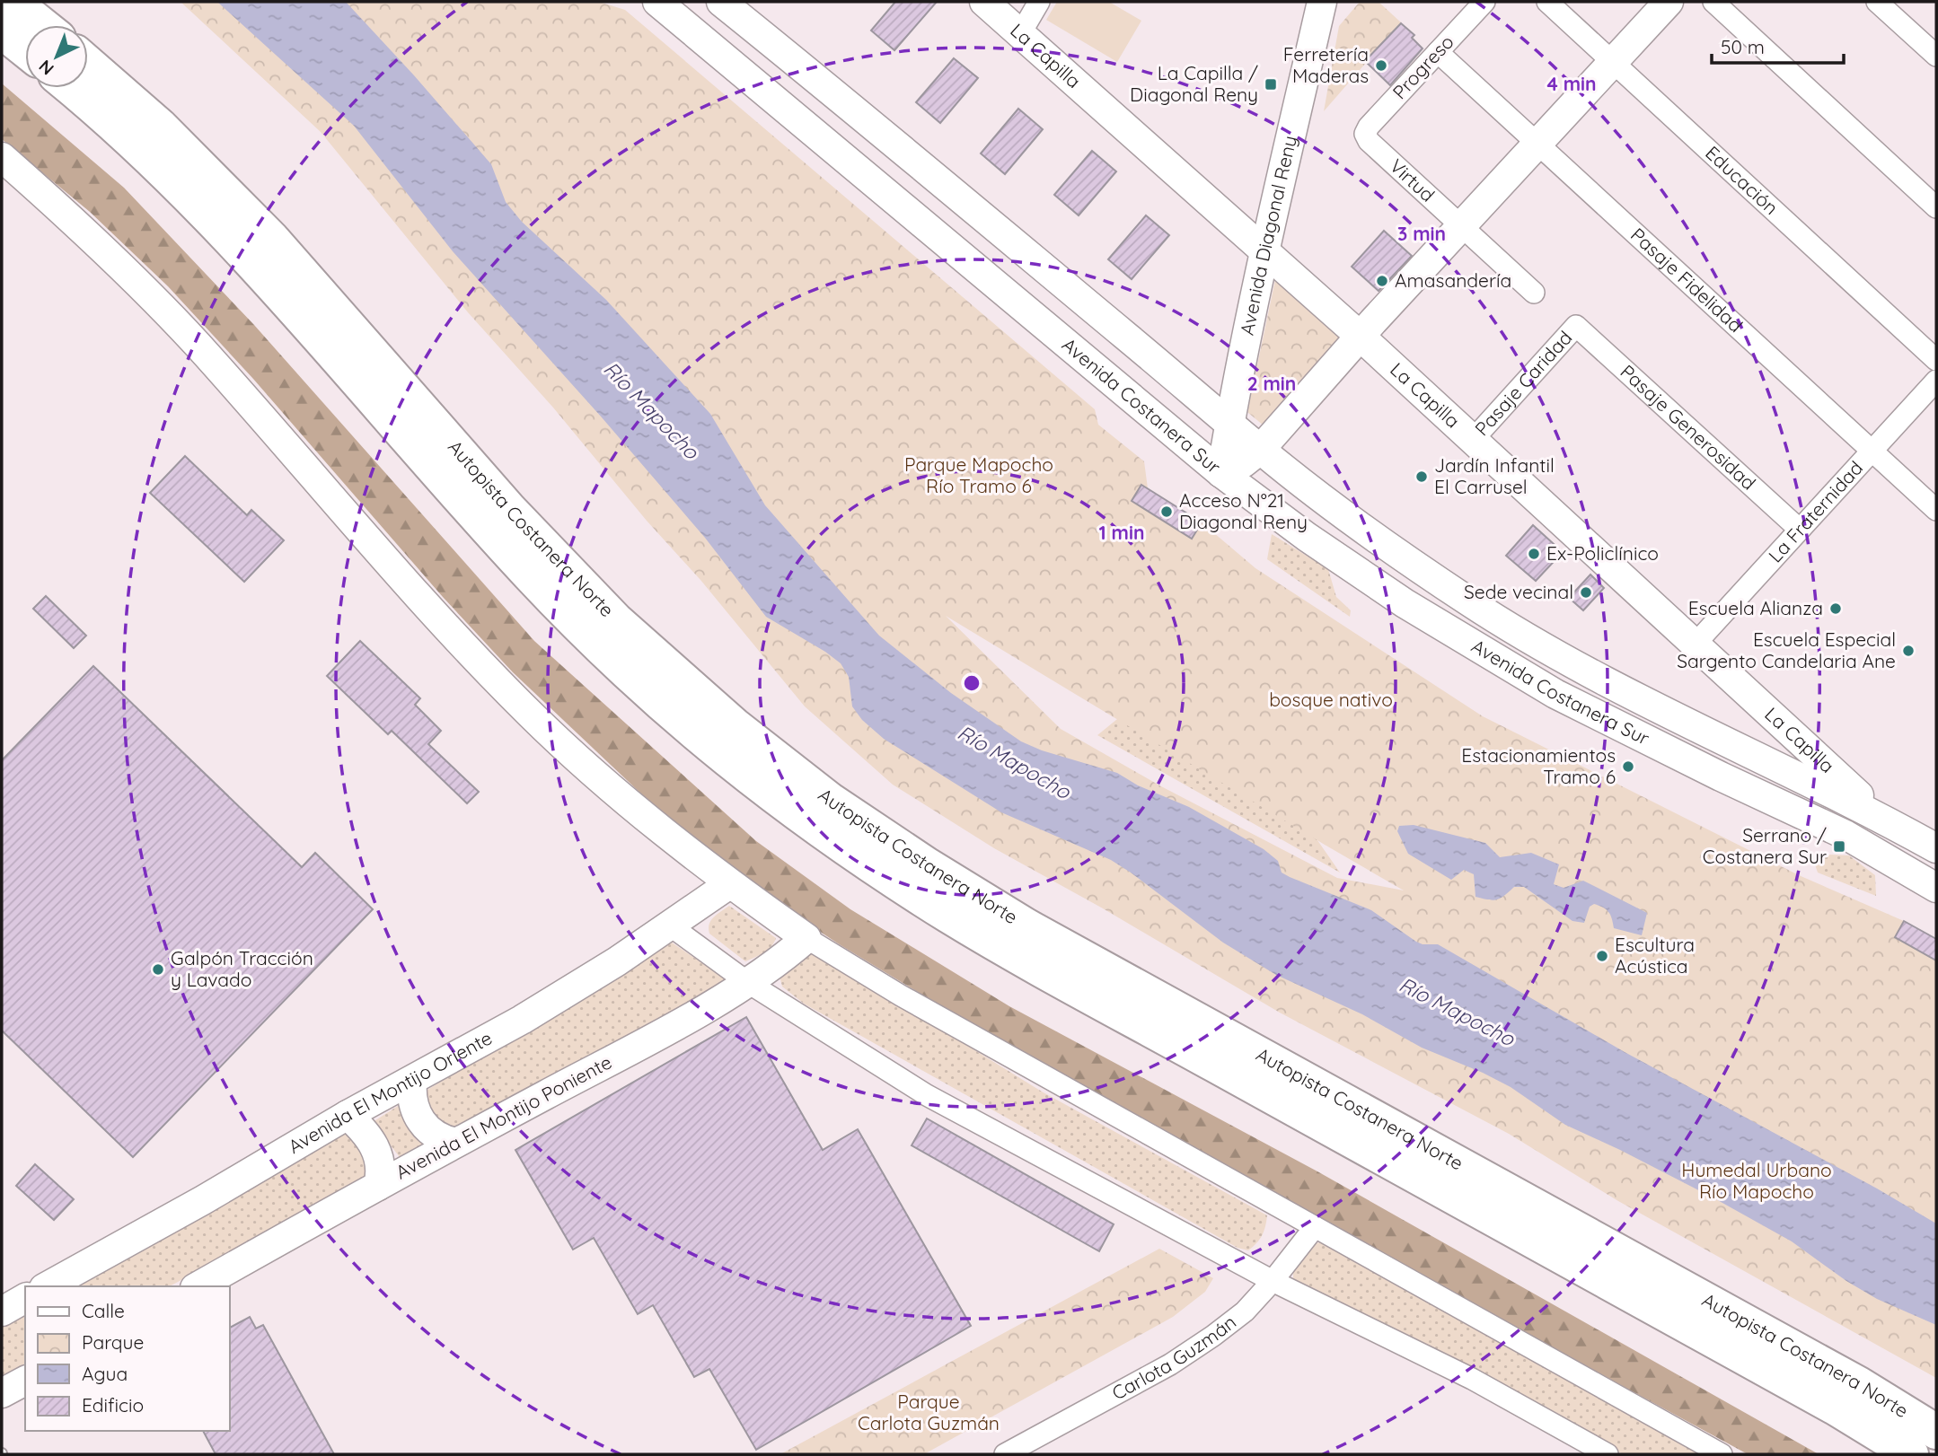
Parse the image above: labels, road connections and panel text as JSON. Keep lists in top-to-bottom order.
{
  "streets": {
    "highway": ["Autopista Costanera Norte"],
    "street": [
      "La Capilla",
      "Progreso",
      "Educación",
      "Virtud",
      "Avenida Diagonal Reny",
      "Pasaje Fidelidad",
      "Pasaje Caridad",
      "Avenida Costanera Sur",
      "Pasaje Generosidad",
      "La Fraternidad",
      "Avenida El Montijo Oriente",
      "Avenida El Montijo Poniente",
      "Carlota Guzmán"
    ]
  },
  "crossings": [
    ["La Capilla", "Avenida Diagonal Reny"],
    ["La Capilla", "Pasaje Caridad"],
    ["La Capilla", "Avenida Costanera Sur"],
    ["La Capilla", "La Fraternidad"],
    ["Progreso", "Virtud"],
    ["Progreso", "Pasaje Fidelidad"],
    ["Avenida Diagonal Reny", "Avenida Costanera Sur"],
    ["Pasaje Fidelidad", "La Fraternidad"],
    ["Pasaje Caridad", "Pasaje Generosidad"],
    ["Pasaje Generosidad", "La Fraternidad"]
  ],
  "water": ["Río Mapocho"],
  "parks": [
    "Parque Mapocho Río Tramo 6",
    "bosque nativo",
    "Humedal Urbano Río Mapocho",
    "Parque Carlota Guzmán"
  ],
  "places": {
    "other": [
      "Ferretería Maderas",
      "Amasandería",
      "Jardín Infantil El Carrusel",
      "Acceso N°21 Diagonal Reny",
      "Ex-Policlínico",
      "Sede vecinal",
      "Escuela Alianza",
      "Escuela Especial Sargento Candelaria Ane",
      "Estacionamientos Tramo 6",
      "Escultura Acústica",
      "Galpón Tracción y Lavado"
    ],
    "transit": ["La Capilla / Diagonal Reny", "Serrano / Costanera Sur"]
  },
  "legend": [
    "Calle",
    "Parque",
    "Agua",
    "Edificio"
  ],
  "scale_bar": "50 m",
  "north": "bottom left",
  "rings": [
    "4 min",
    "3 min",
    "2 min",
    "1 min"
  ]
}
